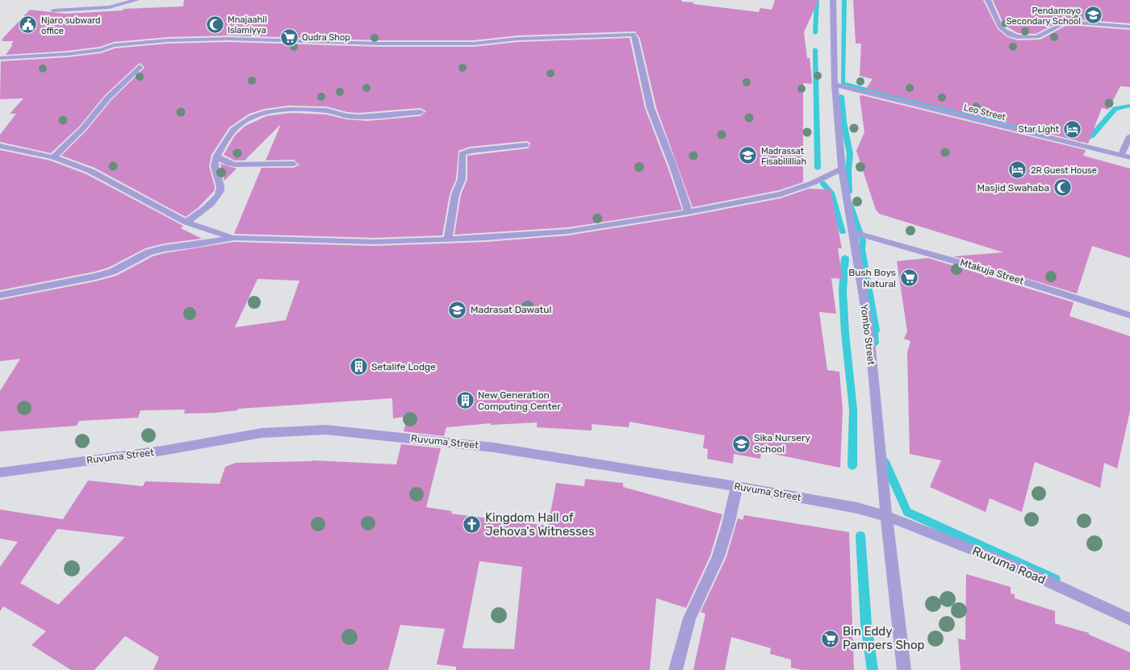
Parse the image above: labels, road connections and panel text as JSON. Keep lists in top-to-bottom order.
{
  "streets": {
    "street": [
      "Leo Street",
      "Mtakuja Street",
      "Yombo Street",
      "Ruvuma Street",
      "Ruvuma Road"
    ]
  },
  "crossings": [
    ["Leo Street", "Yombo Street"],
    ["Mtakuja Street", "Yombo Street"],
    ["Yombo Street", "Ruvuma Street"],
    ["Yombo Street", "Ruvuma Road"],
    ["Ruvuma Street", "Ruvuma Road"]
  ],
  "places": {
    "school or university": [
      "Pendamoyo Secondary School",
      "Madrassat Fisabililliah",
      "Madrasat Dawatul",
      "Sika Nursery School"
    ],
    "mosque": ["Mnajaahil Islamiyya", "Masjid Swahaba"],
    "public building": ["Njaro subward office"],
    "supermarket": ["Qudra Shop", "Bush Boys Natural", "Bin Eddy Pampers Shop"],
    "hotel": ["Star Light", "2R Guest House"],
    "building": ["Setalife Lodge", "New Generation Computing Center"],
    "church": ["Kingdom Hall of Jehova's Witnesses"]
  }
}
